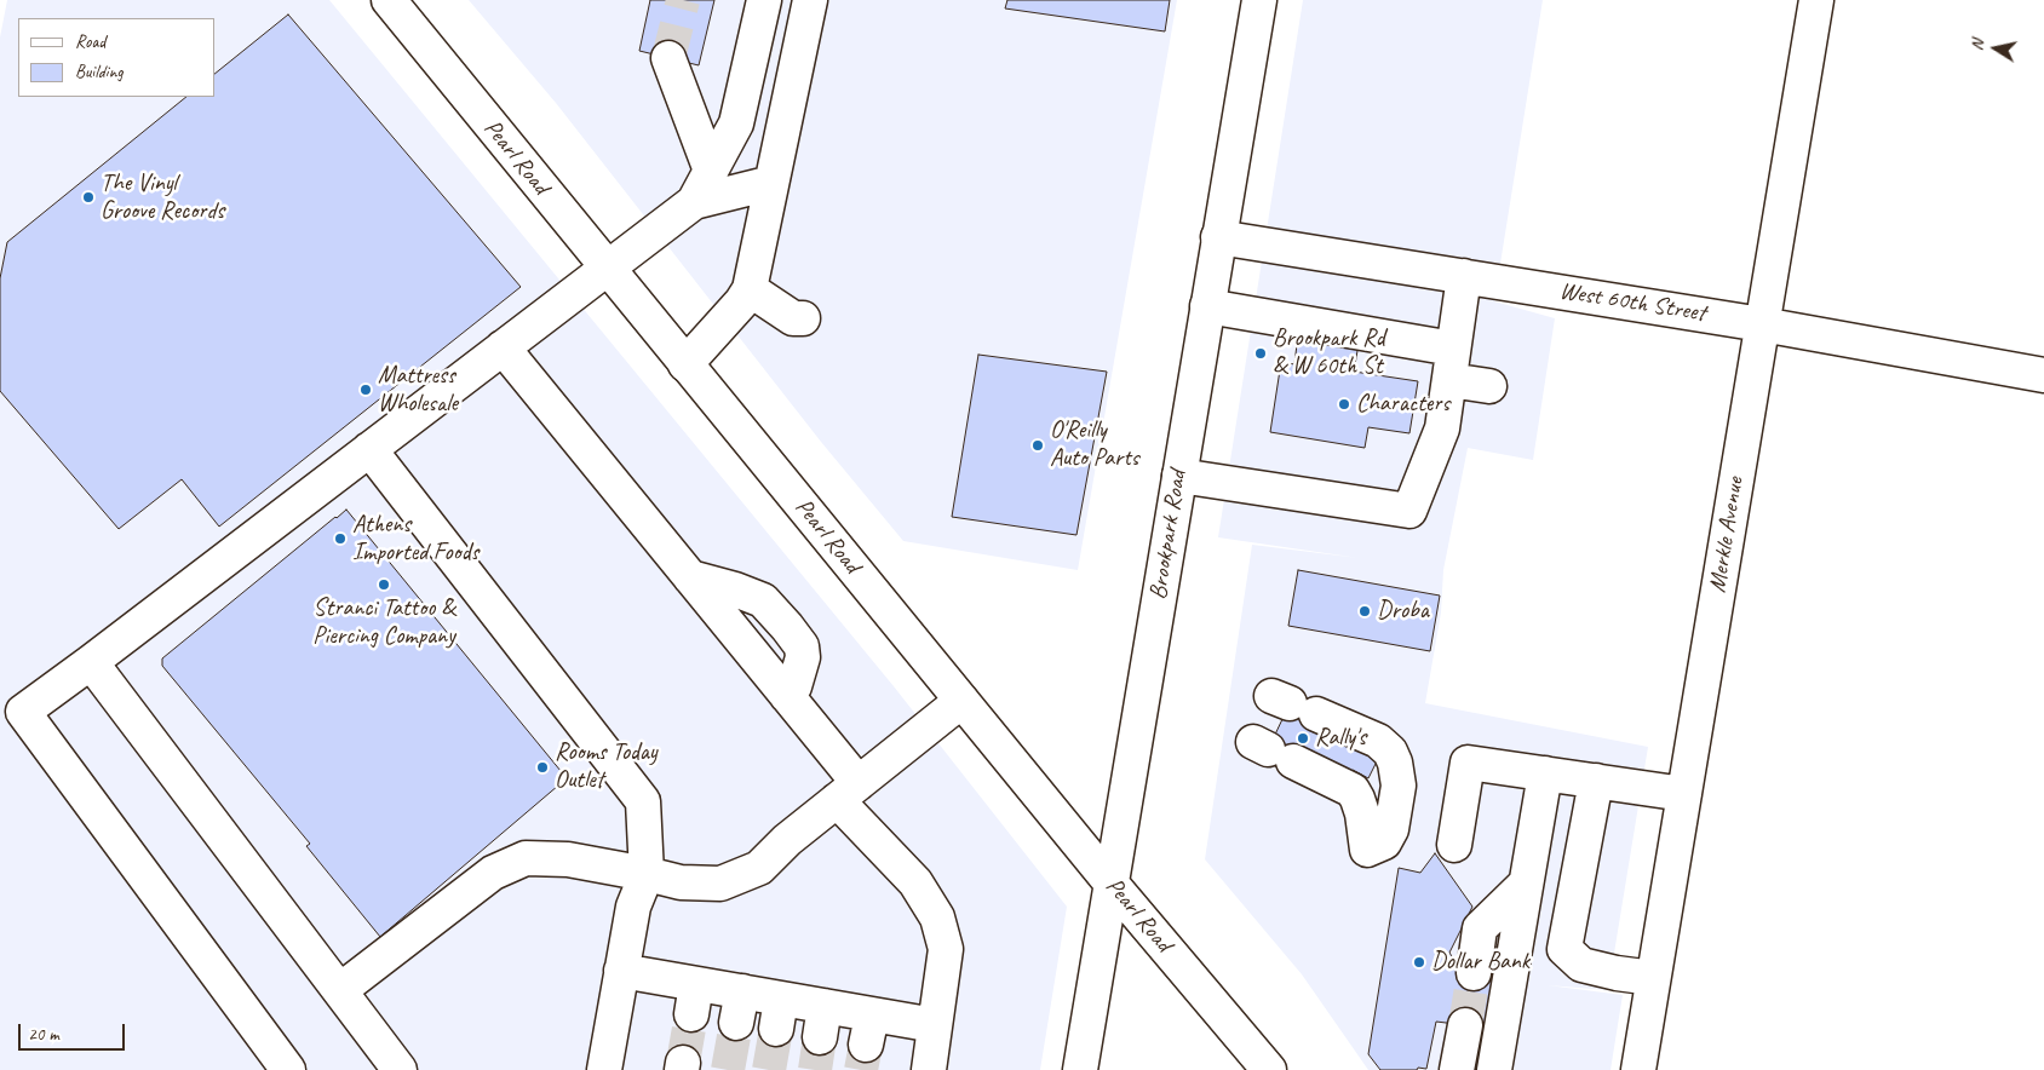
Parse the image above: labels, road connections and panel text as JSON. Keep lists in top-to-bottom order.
{
  "streets": {
    "main road": [
      "Pearl Road",
      "West 60th Street",
      "Brookpark Road",
      "Merkle Avenue"
    ]
  },
  "crossings": [
    ["Pearl Road", "Brookpark Road"],
    ["West 60th Street", "Brookpark Road"],
    ["West 60th Street", "Merkle Avenue"]
  ],
  "places": [
    "The Vinyl Groove Records",
    "Brookpark Rd & W 60th St",
    "Mattress Wholesale",
    "Characters",
    "O'Reilly Auto Parts",
    "Athens Imported Foods",
    "Stranci Tattoo & Piercing Company",
    "Droba",
    "Rally's",
    "Rooms Today Outlet",
    "Dollar Bank"
  ],
  "legend": ["Road", "Building"],
  "scale_bar": "20 m",
  "north": "left"
}
